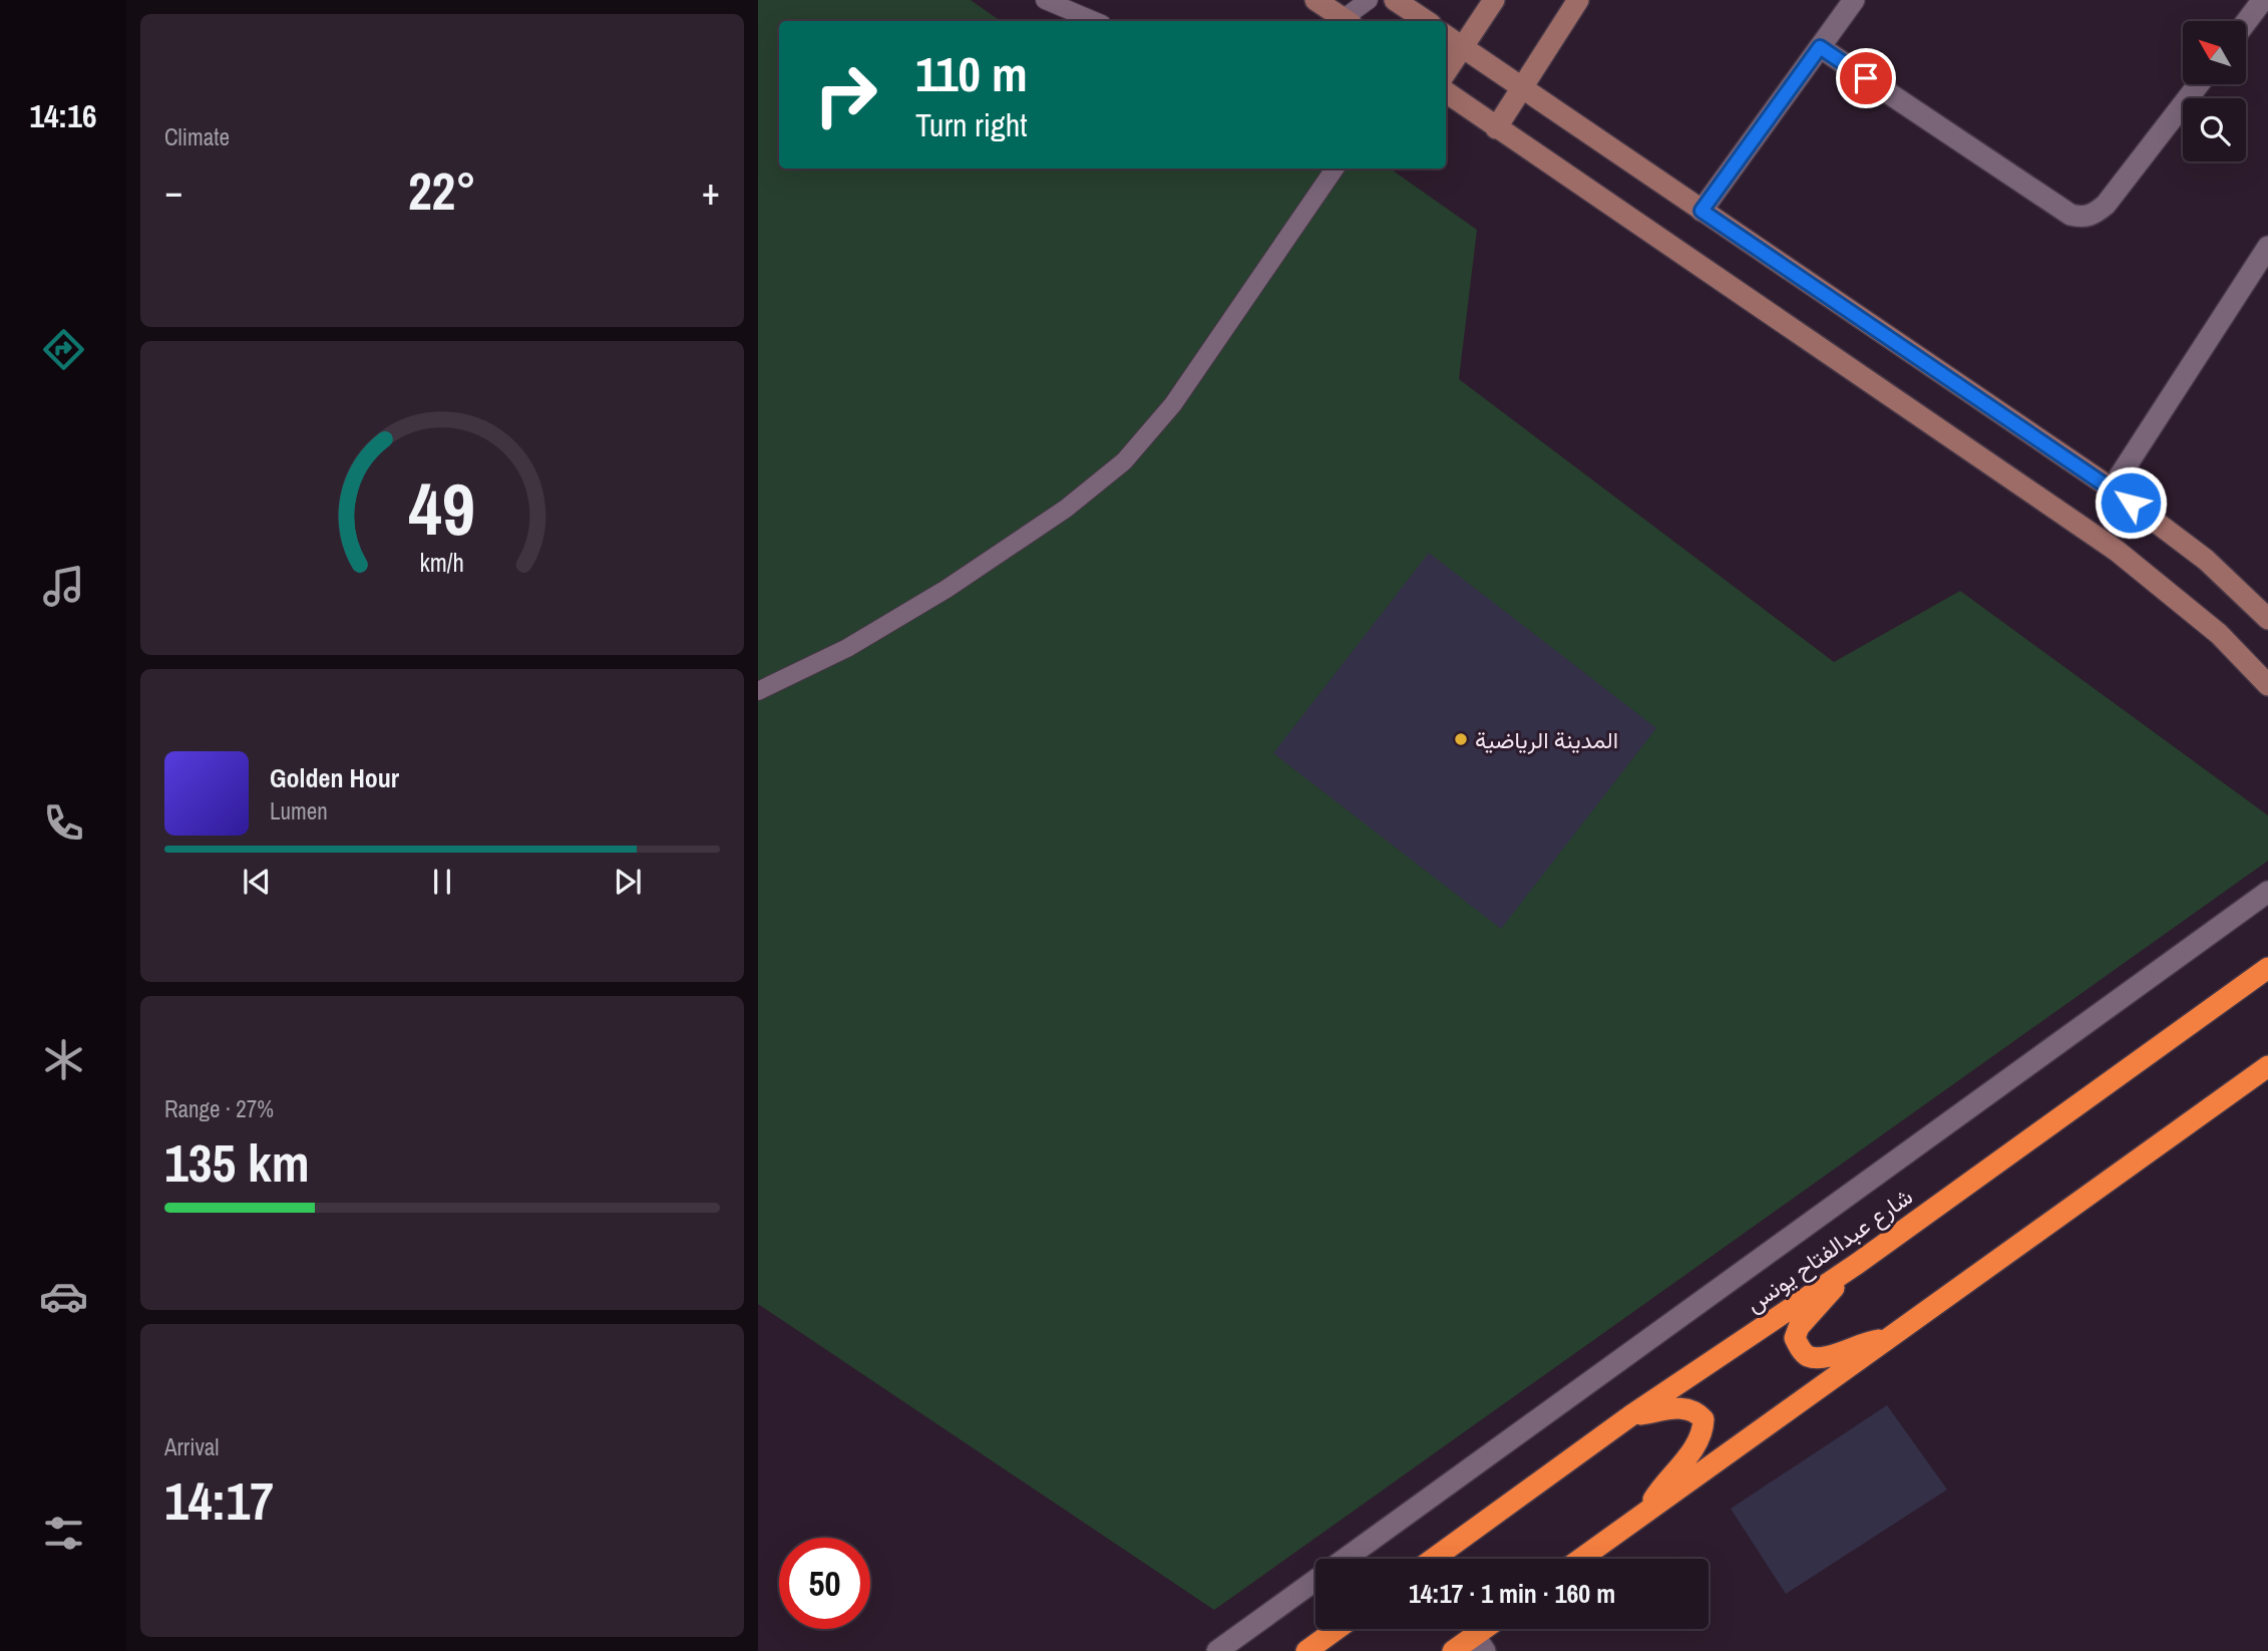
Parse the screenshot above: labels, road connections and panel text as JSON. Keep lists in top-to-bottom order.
{
  "streets": {
    "highway": ["شارع عبدالفتاح يونس"]
  },
  "places": ["المدينة الرياضية"],
  "north": "top left",
  "page": {
    "tabs": "14:16",
    "tile": [
      "Climate",
      ["Range · 27%", "135 km"],
      ["Arrival", "14:17"]
    ],
    "turn": ["110 m", "Turn right"],
    "heat": ["−", "22°", "+"],
    "song": ["Golden Hour", "Lumen"],
    "limit": "50",
    "trip": "14:17 · 1 min · 160 m",
    "gauge": ["49", "km/h"]
  }
}
